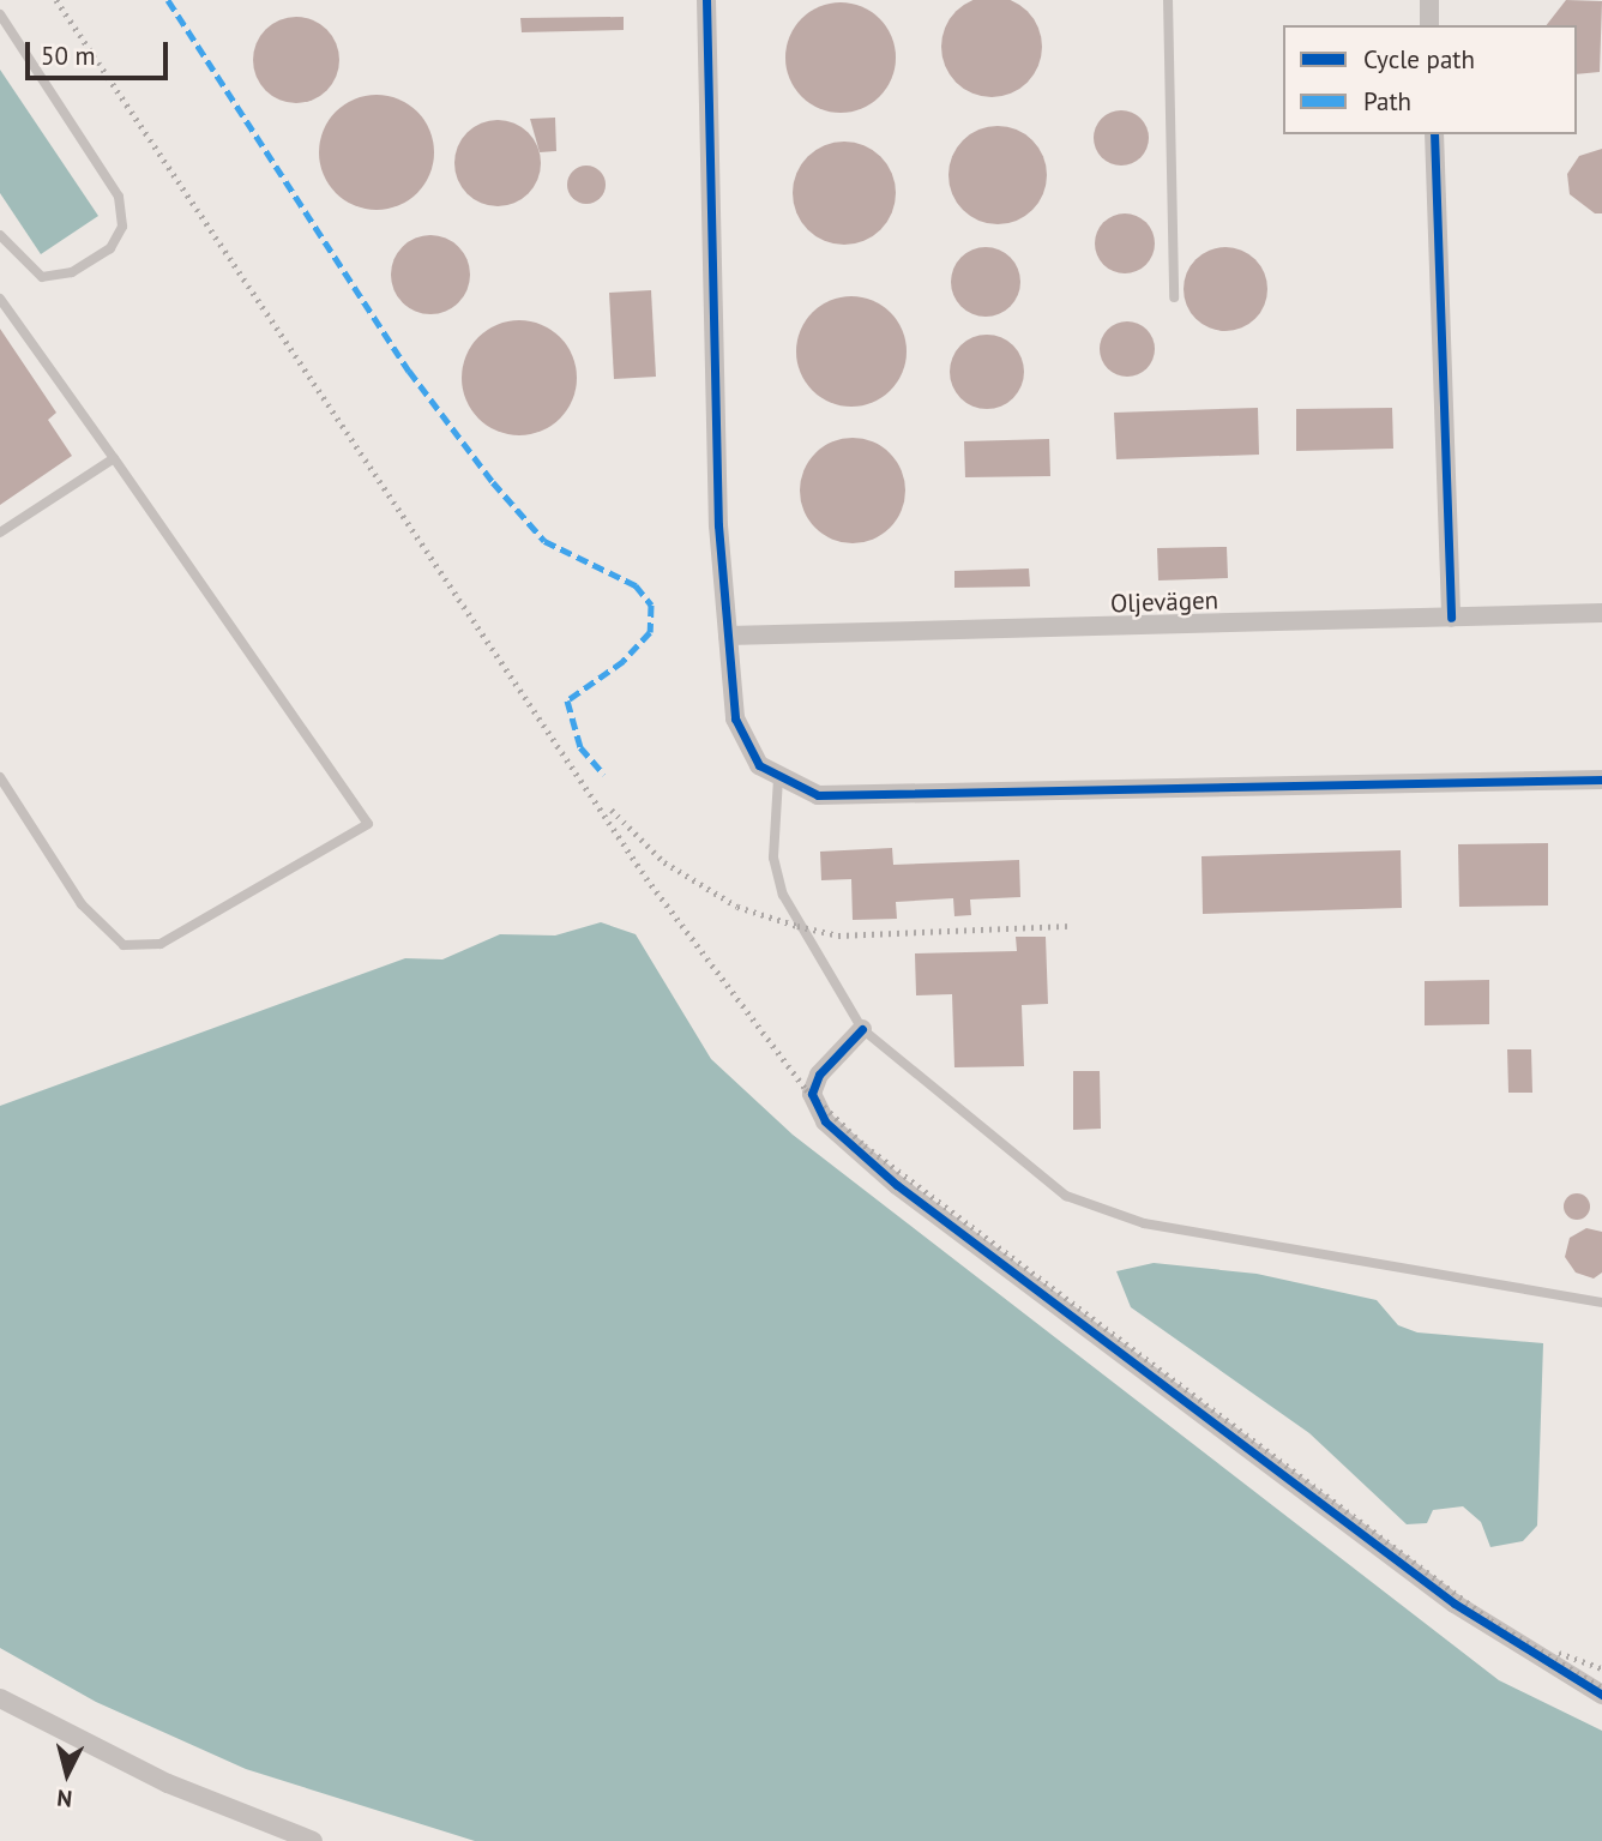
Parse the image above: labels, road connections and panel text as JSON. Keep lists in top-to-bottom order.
{
  "streets": {
    "street": ["Oljevägen"]
  },
  "legend": ["Cycle path", "Path"],
  "scale_bar": "50 m",
  "north": "bottom"
}
